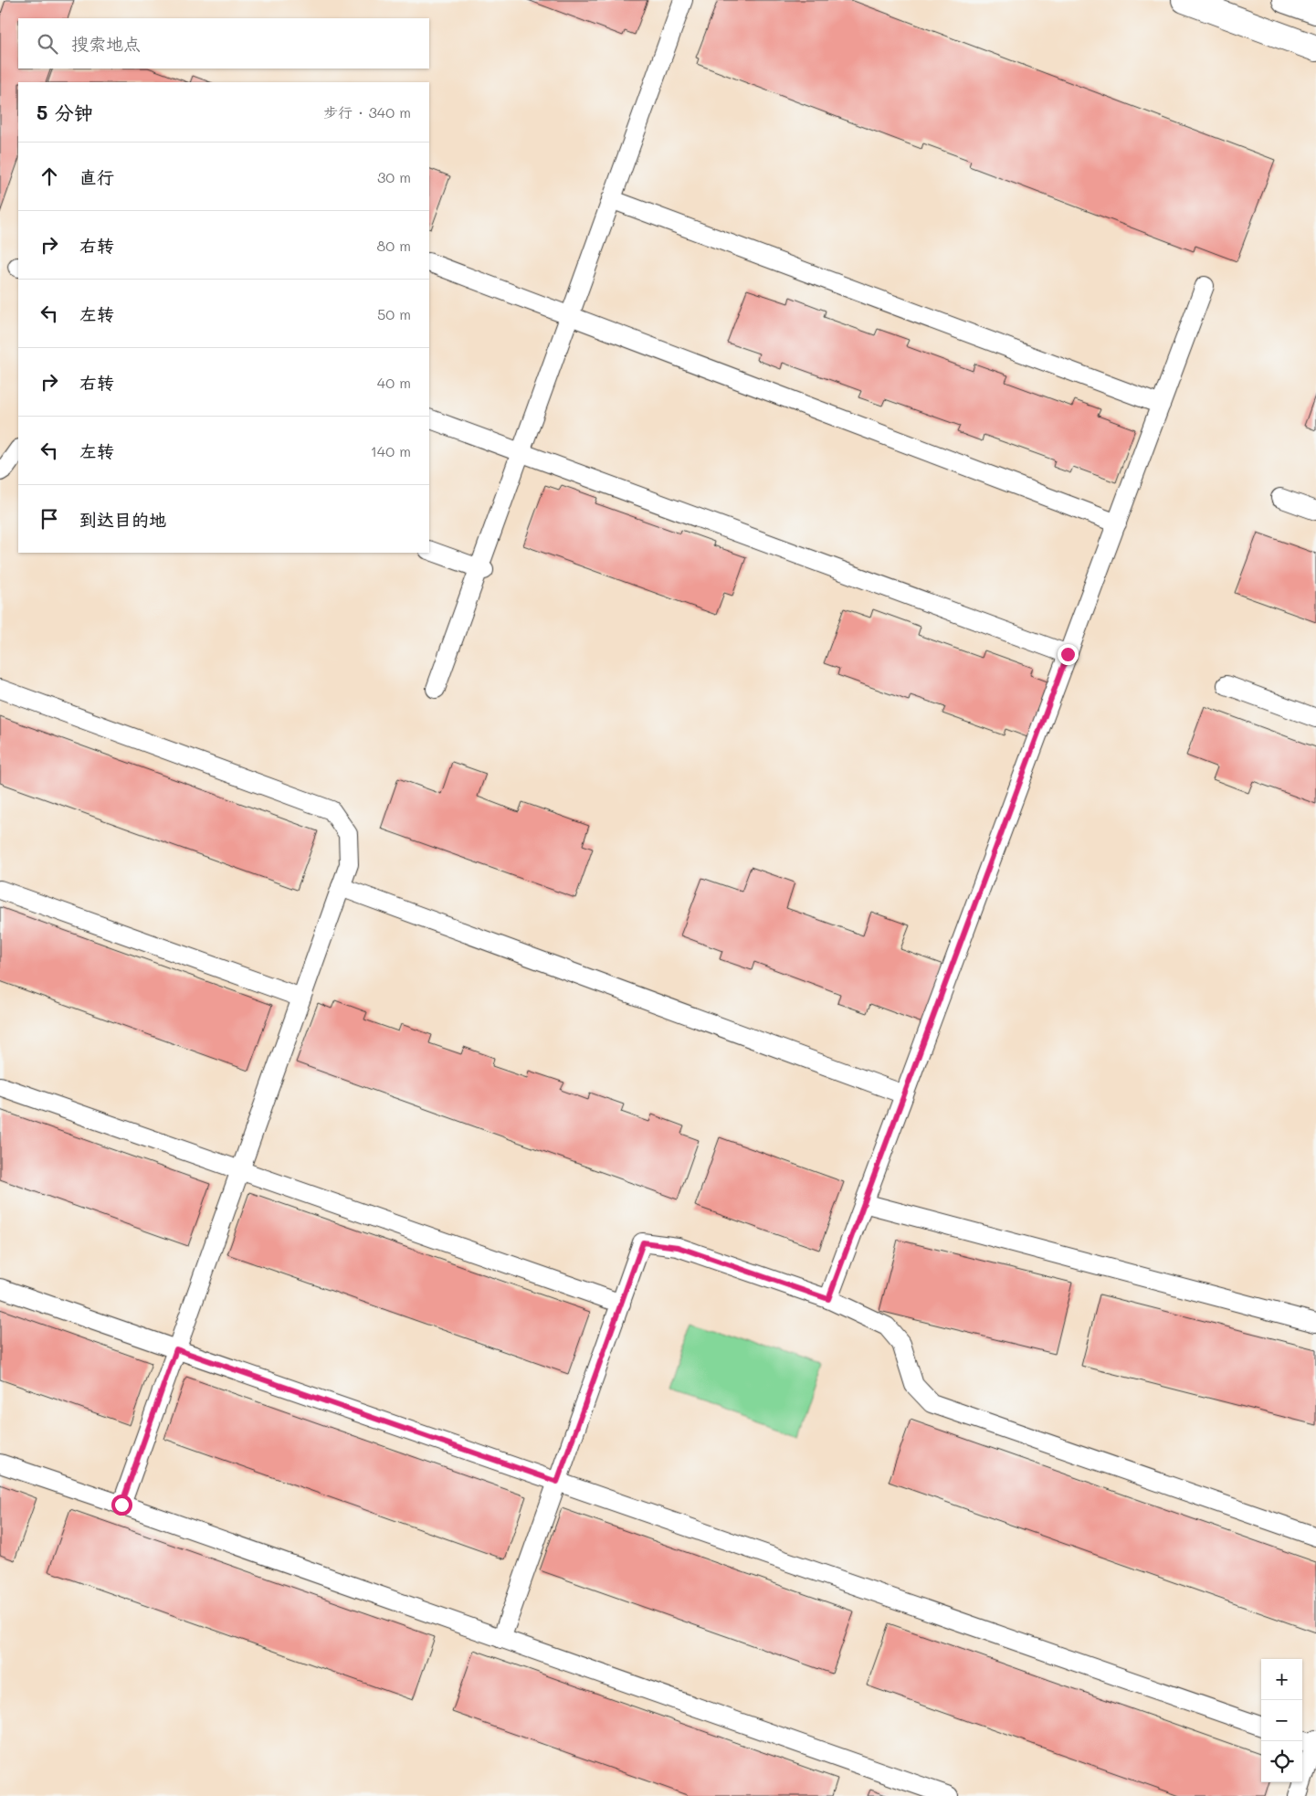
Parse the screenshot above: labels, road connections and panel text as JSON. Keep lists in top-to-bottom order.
{
  "page": {
    "search": "搜索地点",
    "heading": ["5 分钟", "步行 · 340 m"],
    "list": [
      ["直行", "30 m"],
      ["右转", "80 m"],
      ["左转", "50 m"],
      ["右转", "40 m"],
      ["左转", "140 m"],
      "到达目的地"
    ],
    "map_buttons": ["+", "−"]
  }
}
